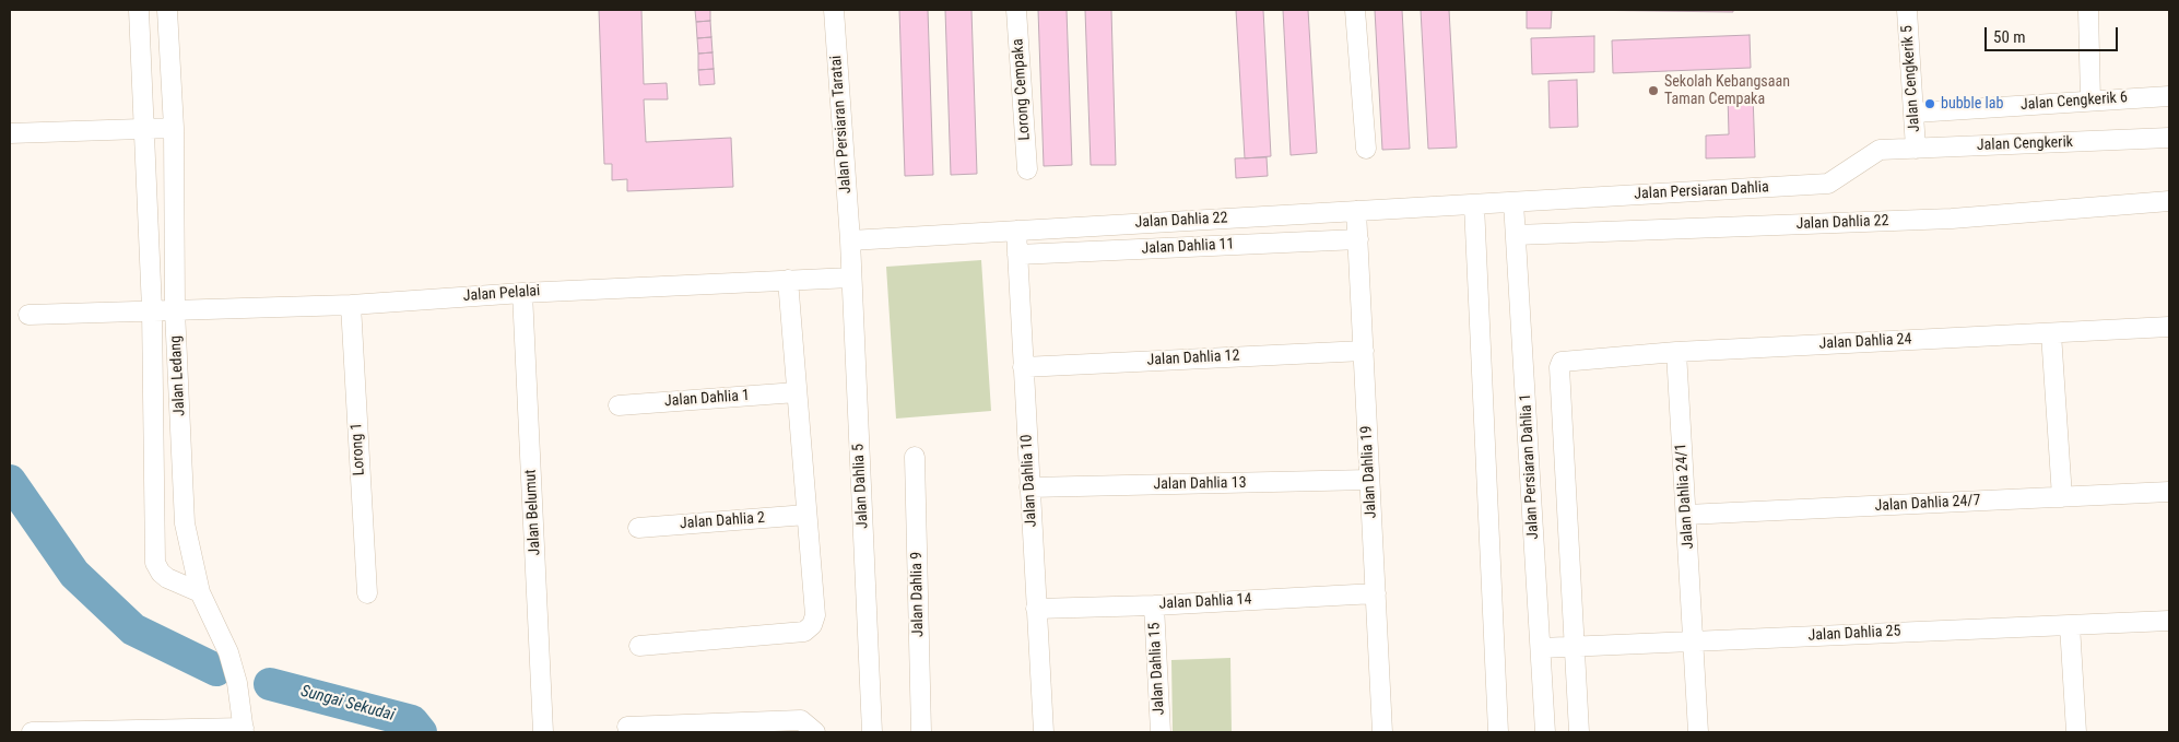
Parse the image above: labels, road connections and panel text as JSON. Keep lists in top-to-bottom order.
{
  "streets": {
    "street": [
      "Jalan Cengkerik 5",
      "Lorong Cempaka",
      "Jalan Cengkerik 6",
      "Jalan Persiaran Taratai",
      "Jalan Cengkerik",
      "Jalan Persiaran Dahlia",
      "Jalan Dahlia 22",
      "Jalan Dahlia 11",
      "Jalan Pelalai",
      "Jalan Dahlia 24",
      "Jalan Dahlia 12",
      "Jalan Ledang",
      "Jalan Dahlia 1",
      "Lorong 1",
      "Jalan Persiaran Dahlia 1",
      "Jalan Dahlia 19",
      "Jalan Dahlia 10",
      "Jalan Dahlia 13",
      "Jalan Dahlia 5",
      "Jalan Dahlia 24/1",
      "Jalan Dahlia 24/7",
      "Jalan Belumut",
      "Jalan Dahlia 2",
      "Jalan Dahlia 9",
      "Jalan Dahlia 14",
      "Jalan Dahlia 25",
      "Jalan Dahlia 15"
    ]
  },
  "crossings": [
    ["Jalan Cengkerik 5", "Jalan Cengkerik 6"],
    ["Jalan Cengkerik 5", "Jalan Cengkerik"],
    ["Jalan Persiaran Taratai", "Jalan Dahlia 22"],
    ["Jalan Persiaran Taratai", "Jalan Dahlia 5"],
    ["Jalan Cengkerik", "Jalan Persiaran Dahlia"],
    ["Jalan Persiaran Dahlia", "Jalan Dahlia 22"],
    ["Jalan Persiaran Dahlia", "Jalan Persiaran Dahlia 1"],
    ["Jalan Dahlia 22", "Jalan Persiaran Dahlia 1"],
    ["Jalan Dahlia 22", "Jalan Dahlia 19"],
    ["Jalan Dahlia 22", "Jalan Dahlia 10"],
    ["Jalan Dahlia 22", "Jalan Dahlia 5"],
    ["Jalan Dahlia 11", "Jalan Dahlia 19"],
    ["Jalan Dahlia 11", "Jalan Dahlia 10"],
    ["Jalan Pelalai", "Jalan Ledang"],
    ["Jalan Pelalai", "Lorong 1"],
    ["Jalan Pelalai", "Jalan Dahlia 5"],
    ["Jalan Pelalai", "Jalan Belumut"],
    ["Jalan Dahlia 24", "Jalan Dahlia 24/1"],
    ["Jalan Dahlia 24", "Jalan Dahlia 25"],
    ["Jalan Dahlia 12", "Jalan Dahlia 19"],
    ["Jalan Dahlia 12", "Jalan Dahlia 10"],
    ["Jalan Persiaran Dahlia 1", "Jalan Dahlia 25"],
    ["Jalan Dahlia 19", "Jalan Dahlia 13"],
    ["Jalan Dahlia 19", "Jalan Dahlia 14"],
    ["Jalan Dahlia 10", "Jalan Dahlia 13"],
    ["Jalan Dahlia 10", "Jalan Dahlia 14"],
    ["Jalan Dahlia 24/1", "Jalan Dahlia 24/7"],
    ["Jalan Dahlia 24/1", "Jalan Dahlia 25"],
    ["Jalan Dahlia 14", "Jalan Dahlia 15"]
  ],
  "water": ["Sungai Sekudai"],
  "places": ["Sekolah Kebangsaan Taman Cempaka", "bubble lab"],
  "scale_bar": "50 m"
}
